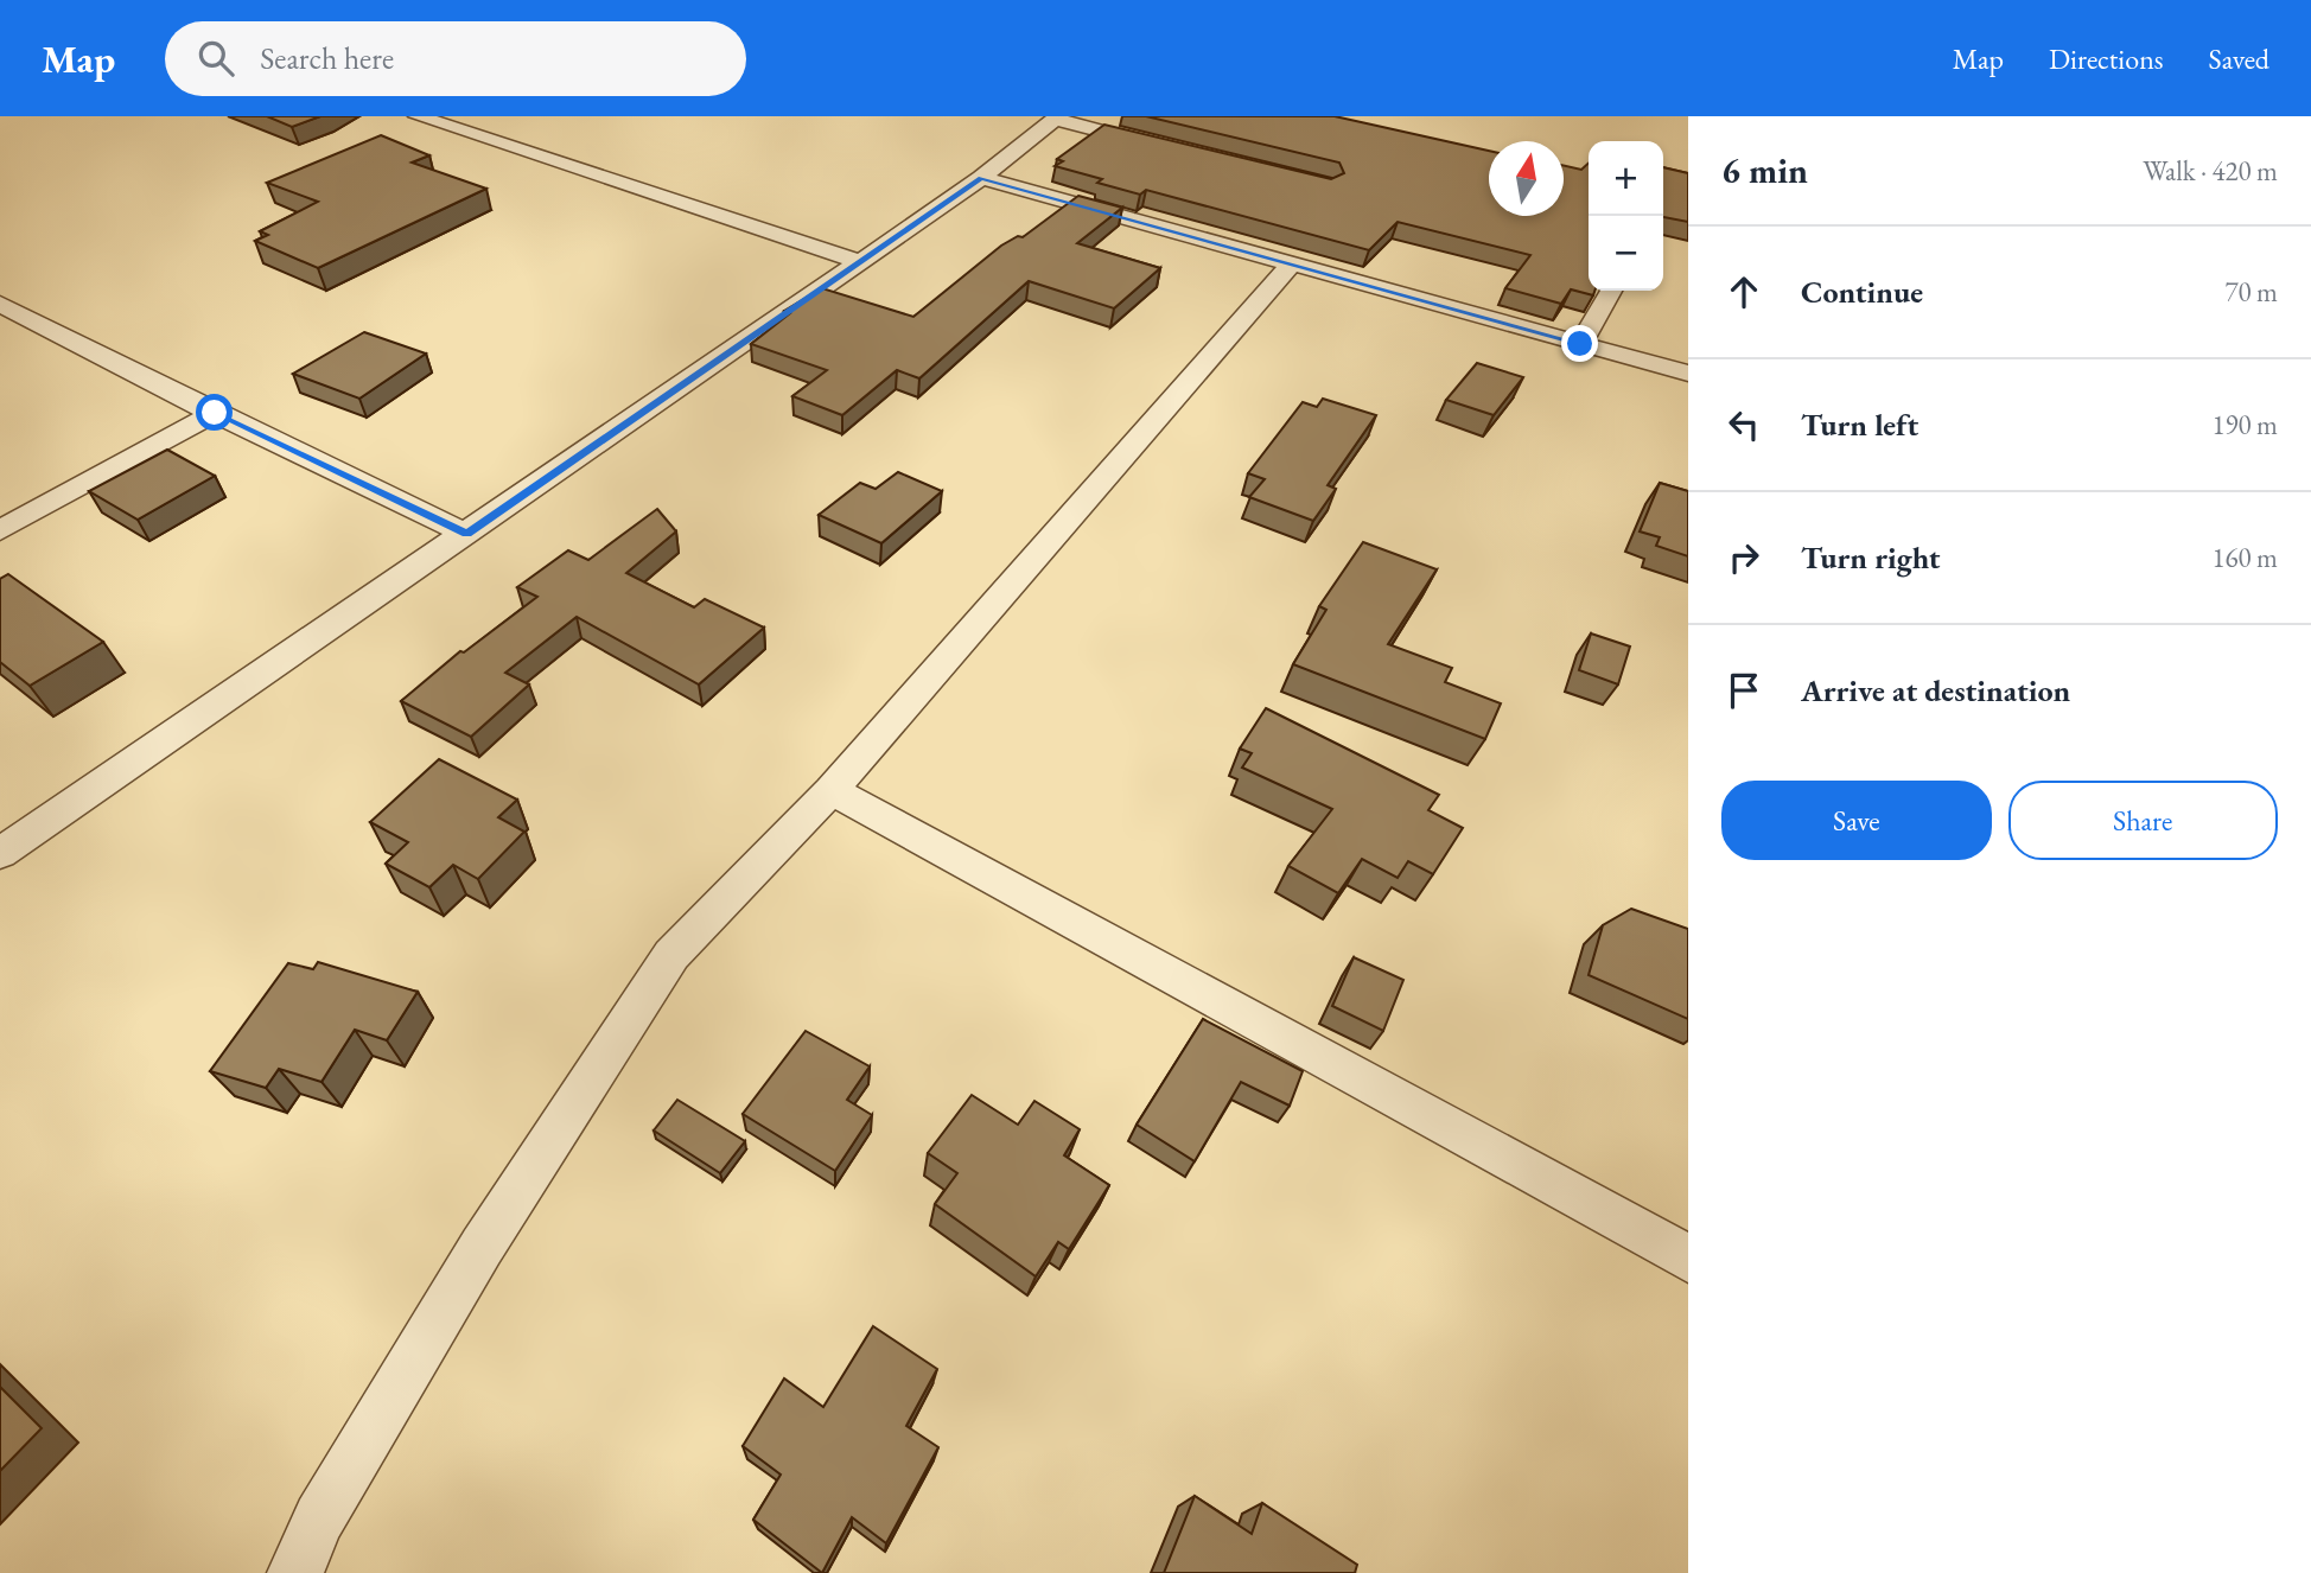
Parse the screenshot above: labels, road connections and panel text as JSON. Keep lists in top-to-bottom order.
{
  "north": "top",
  "page": {
    "header": "Map",
    "search": "Search here",
    "nav": ["Map", "Directions", "Saved"],
    "heading": ["6 min", "Walk · 420 m"],
    "map_buttons": ["+", "−"],
    "list": [
      ["Continue", "70 m"],
      ["Turn left", "190 m"],
      ["Turn right", "160 m"],
      "Arrive at destination"
    ],
    "buttons": ["Save", "Share"]
  }
}
